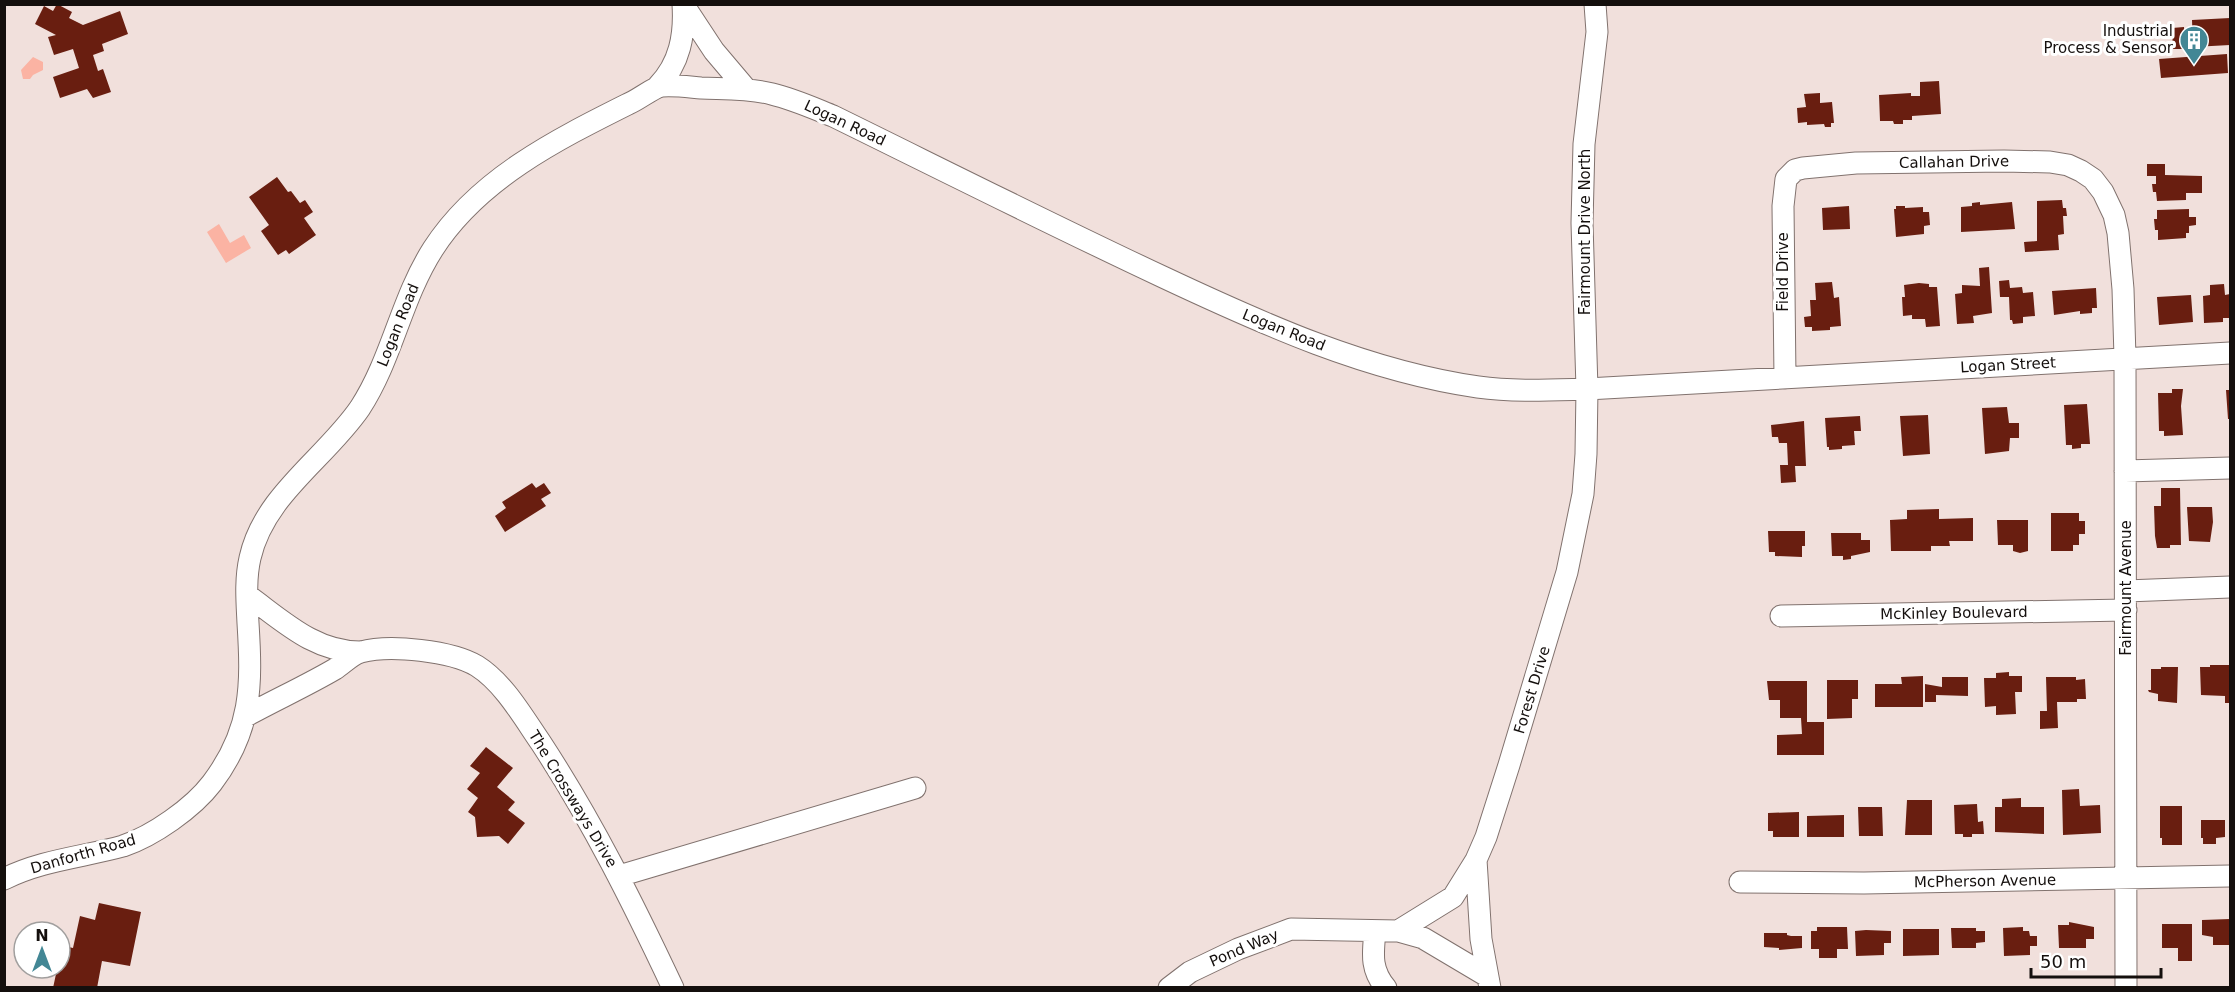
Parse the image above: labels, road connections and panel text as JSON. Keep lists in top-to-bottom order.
{
  "streets": {
    "street": [
      "Logan Road",
      "Callahan Drive",
      "Fairmount Drive North",
      "Field Drive",
      "Logan Street",
      "Fairmount Avenue",
      "McKinley Boulevard",
      "Forest Drive",
      "The Crossways Drive",
      "Danforth Road",
      "McPherson Avenue",
      "Pond Way"
    ]
  },
  "crossings": [
    ["Logan Road", "Fairmount Drive North"],
    ["Logan Road", "Field Drive"],
    ["Logan Road", "Logan Street"],
    ["Logan Road", "Forest Drive"],
    ["Logan Road", "The Crossways Drive"],
    ["Logan Road", "Danforth Road"],
    ["Callahan Drive", "Field Drive"],
    ["Callahan Drive", "Fairmount Avenue"],
    ["Fairmount Drive North", "Forest Drive"],
    ["Field Drive", "Logan Street"],
    ["Logan Street", "Fairmount Avenue"],
    ["Fairmount Avenue", "McKinley Boulevard"],
    ["Fairmount Avenue", "McPherson Avenue"],
    ["Forest Drive", "Pond Way"],
    ["The Crossways Drive", "Danforth Road"]
  ],
  "places": {
    "building": ["Industrial Process & Sensor"]
  },
  "scale_bar": "50 m",
  "north": "top"
}
